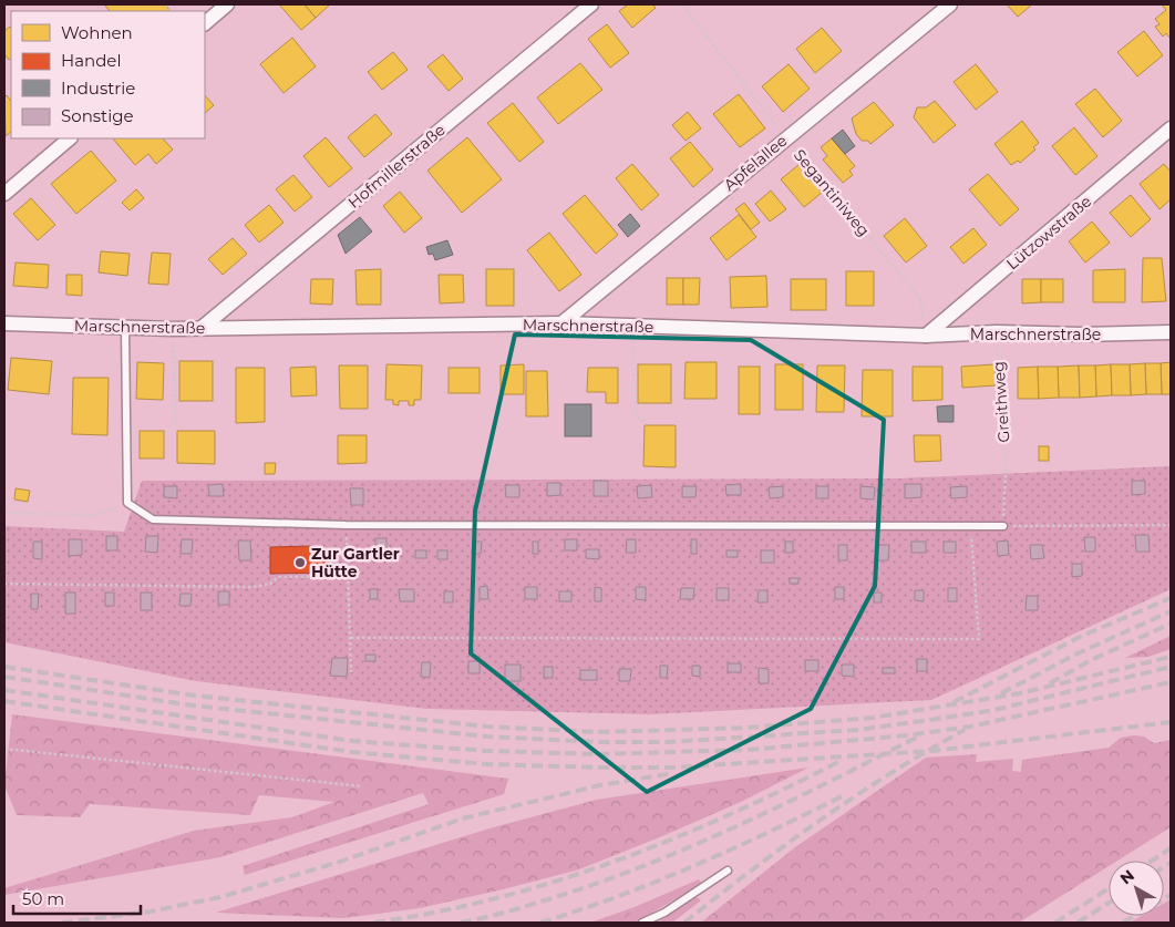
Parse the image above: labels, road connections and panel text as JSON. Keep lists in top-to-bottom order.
{
  "streets": {
    "street": [
      "Apfelallee",
      "Hofmillerstraße",
      "Lützowstraße",
      "Marschnerstraße"
    ],
    "path": ["Segantiniweg", "Greithweg"]
  },
  "crossings": [
    ["Apfelallee", "Segantiniweg"],
    ["Apfelallee", "Marschnerstraße"],
    ["Hofmillerstraße", "Marschnerstraße"],
    ["Segantiniweg", "Lützowstraße"],
    ["Segantiniweg", "Marschnerstraße"],
    ["Lützowstraße", "Marschnerstraße"],
    ["Marschnerstraße", "Greithweg"]
  ],
  "places": ["Zur Gartler Hütte"],
  "legend": [
    "Wohnen",
    "Handel",
    "Industrie",
    "Sonstige"
  ],
  "scale_bar": "50 m",
  "north": "top left"
}
